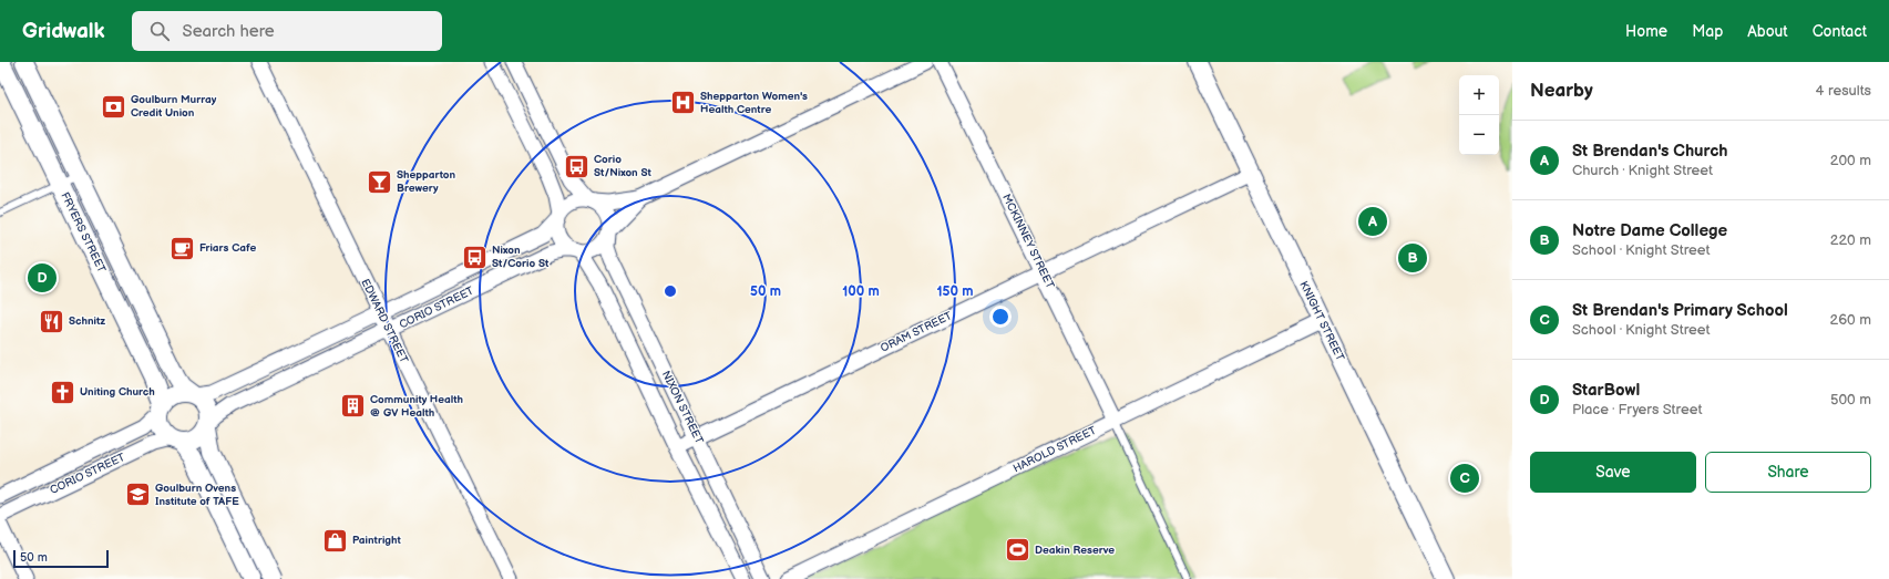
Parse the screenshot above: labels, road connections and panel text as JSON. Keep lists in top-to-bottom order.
{
  "streets": {
    "street": [
      "FRYERS STREET",
      "MCKINNEY STREET",
      "CORIO STREET",
      "EDWARD STREET",
      "KNIGHT STREET",
      "ORAM STREET",
      "NIXON STREET",
      "HAROLD STREET"
    ]
  },
  "crossings": [
    ["FRYERS STREET", "CORIO STREET"],
    ["MCKINNEY STREET", "ORAM STREET"],
    ["MCKINNEY STREET", "HAROLD STREET"],
    ["CORIO STREET", "EDWARD STREET"],
    ["CORIO STREET", "NIXON STREET"],
    ["KNIGHT STREET", "ORAM STREET"],
    ["KNIGHT STREET", "HAROLD STREET"],
    ["ORAM STREET", "NIXON STREET"]
  ],
  "places": {
    "hospital": ["Shepparton Women's Health Centre"],
    "bank": ["Goulburn Murray Credit Union"],
    "bus stop": ["Corio St/Nixon St", "Nixon St/Corio St"],
    "bar": ["Shepparton Brewery"],
    "cafe": ["Friars Cafe"],
    "restaurant": ["Schnitz"],
    "church": ["Uniting Church"],
    "building": ["Community Health @ GV Health"],
    "school or university": ["Goulburn Ovens Institute of TAFE"],
    "shop": ["Paintright"],
    "sports": ["Deakin Reserve"]
  },
  "scale_bar": "50 m",
  "page": {
    "header": "Gridwalk",
    "search": "Search here",
    "nav": [
      "Home",
      "Map",
      "About",
      "Contact"
    ],
    "heading": ["Nearby", "4 results"],
    "map_buttons": ["+", "−"],
    "list": [
      {
        "mark": "A",
        "name": "St Brendan's Church",
        "note": "Church · Knight Street",
        "value": "200 m"
      },
      {
        "mark": "B",
        "name": "Notre Dame College",
        "note": "School · Knight Street",
        "value": "220 m"
      },
      {
        "mark": "C",
        "name": "St Brendan's Primary School",
        "note": "School · Knight Street",
        "value": "260 m"
      },
      {
        "mark": "D",
        "name": "StarBowl",
        "note": "Place · Fryers Street",
        "value": "500 m"
      }
    ],
    "pins": [
      "A",
      "B",
      "D",
      "C"
    ],
    "buttons": ["Save", "Share"],
    "scale": "50 m"
  },
  "rings": ["50 m", "100 m", "150 m"]
}
